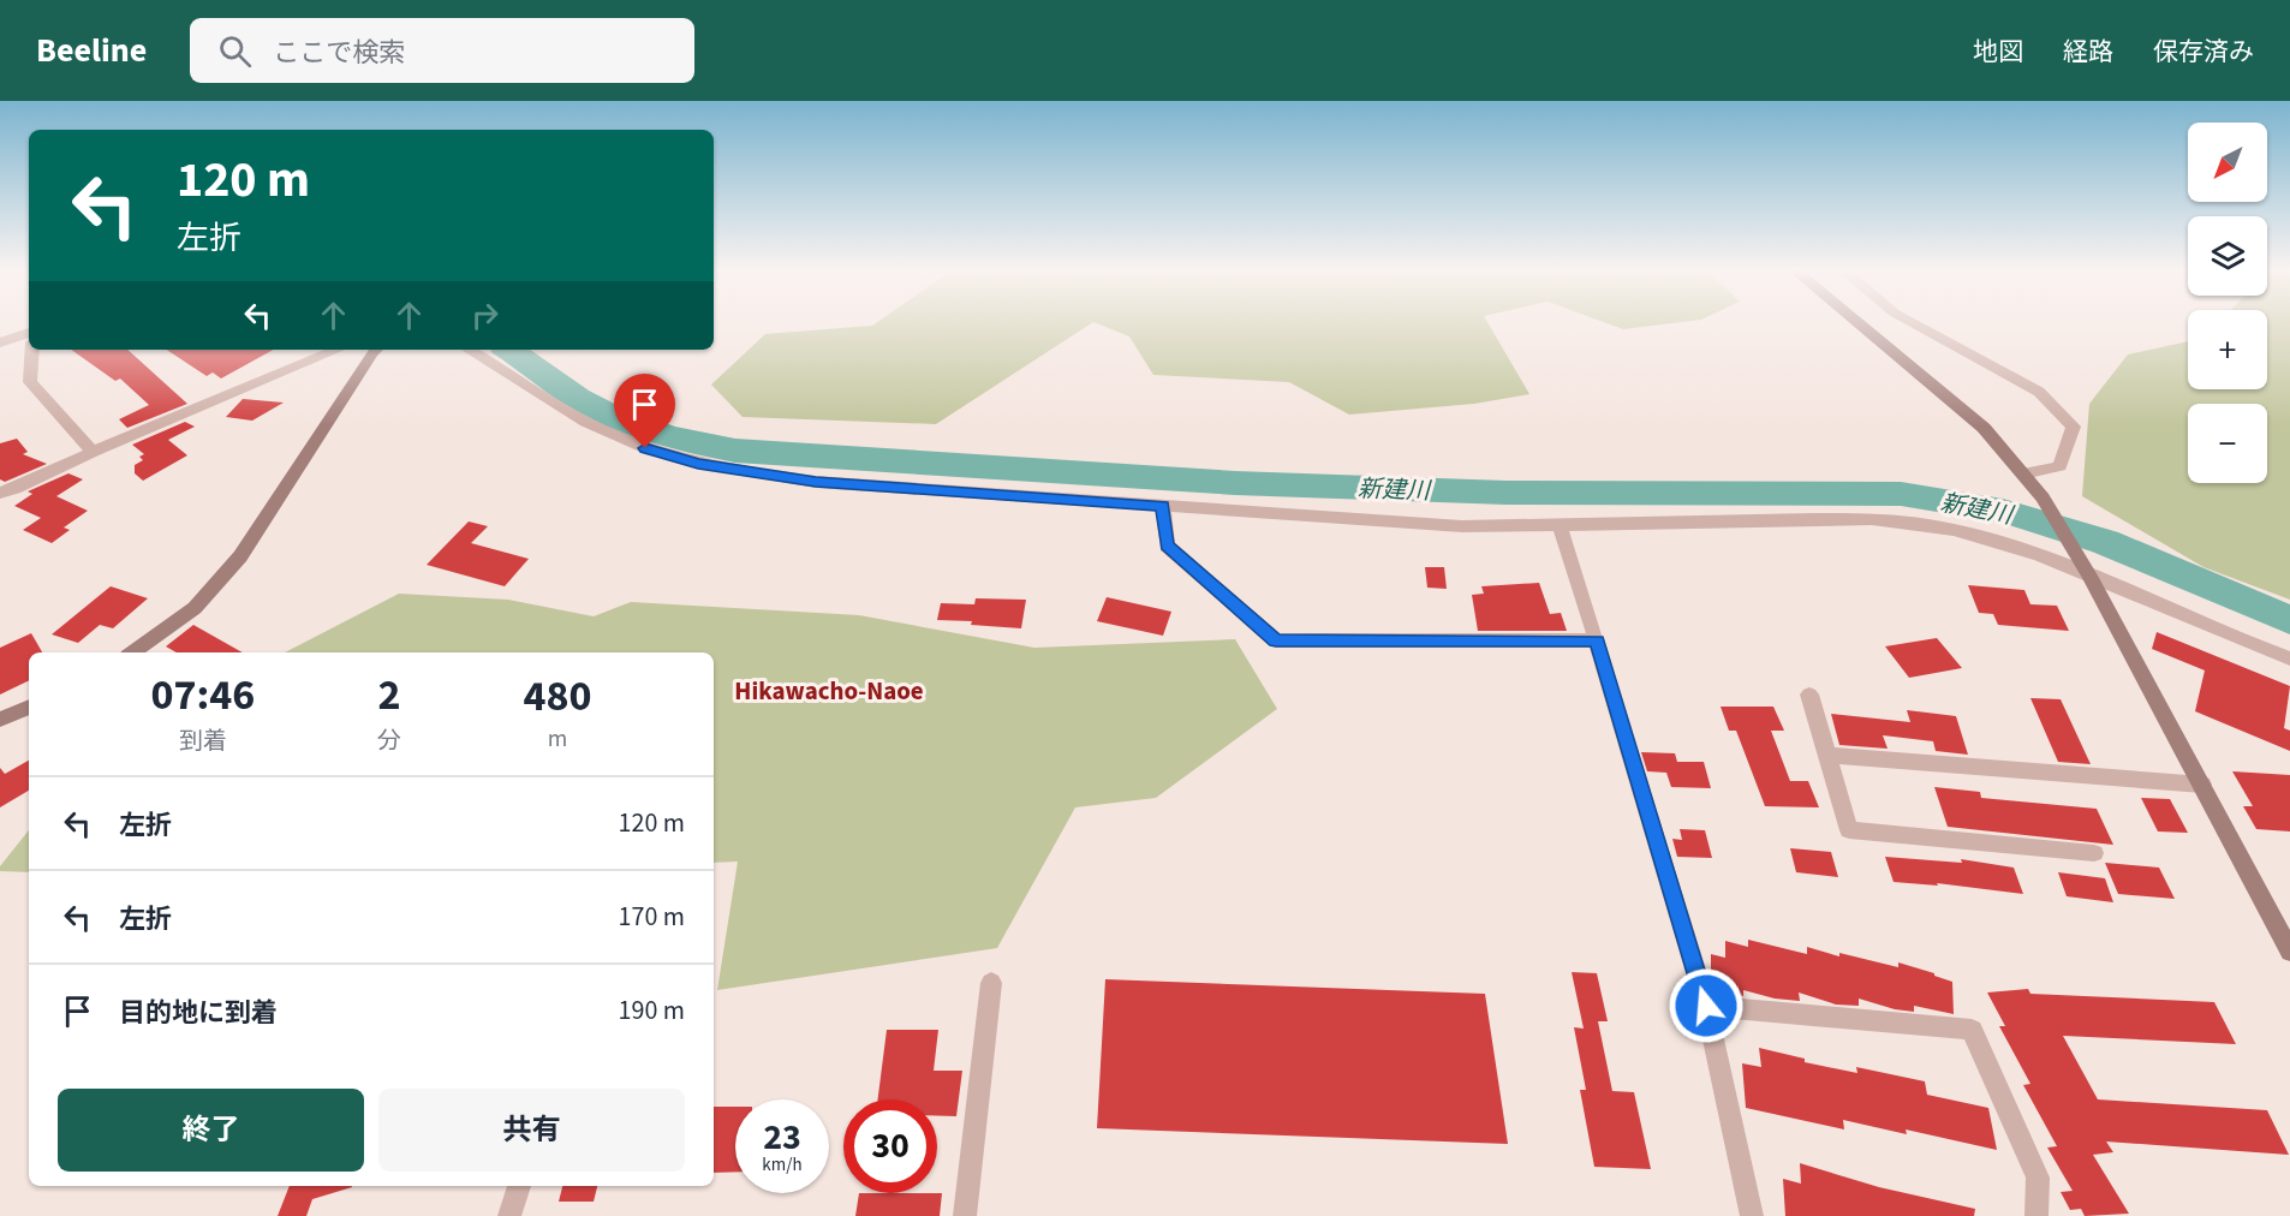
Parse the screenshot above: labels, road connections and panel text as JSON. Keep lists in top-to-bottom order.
{
  "districts": ["Hikawacho-Naoe"],
  "water": ["新建川"],
  "north": "bottom left",
  "page": {
    "header": "Beeline",
    "search": "ここで検索",
    "nav": ["地図", "経路", "保存済み"],
    "map_buttons": ["+", "−"],
    "turn": ["120 m", "左折"],
    "eta": [
      "07:46",
      "到着",
      "2",
      "分",
      "480",
      "m"
    ],
    "list": [
      {
        "name": "左折",
        "value": "120 m"
      },
      {
        "name": "左折",
        "value": "170 m"
      },
      {
        "name": "目的地に到着",
        "value": "190 m"
      }
    ],
    "buttons": ["終了", "共有"],
    "speed": "23 km/h",
    "limit": "30"
  }
}
